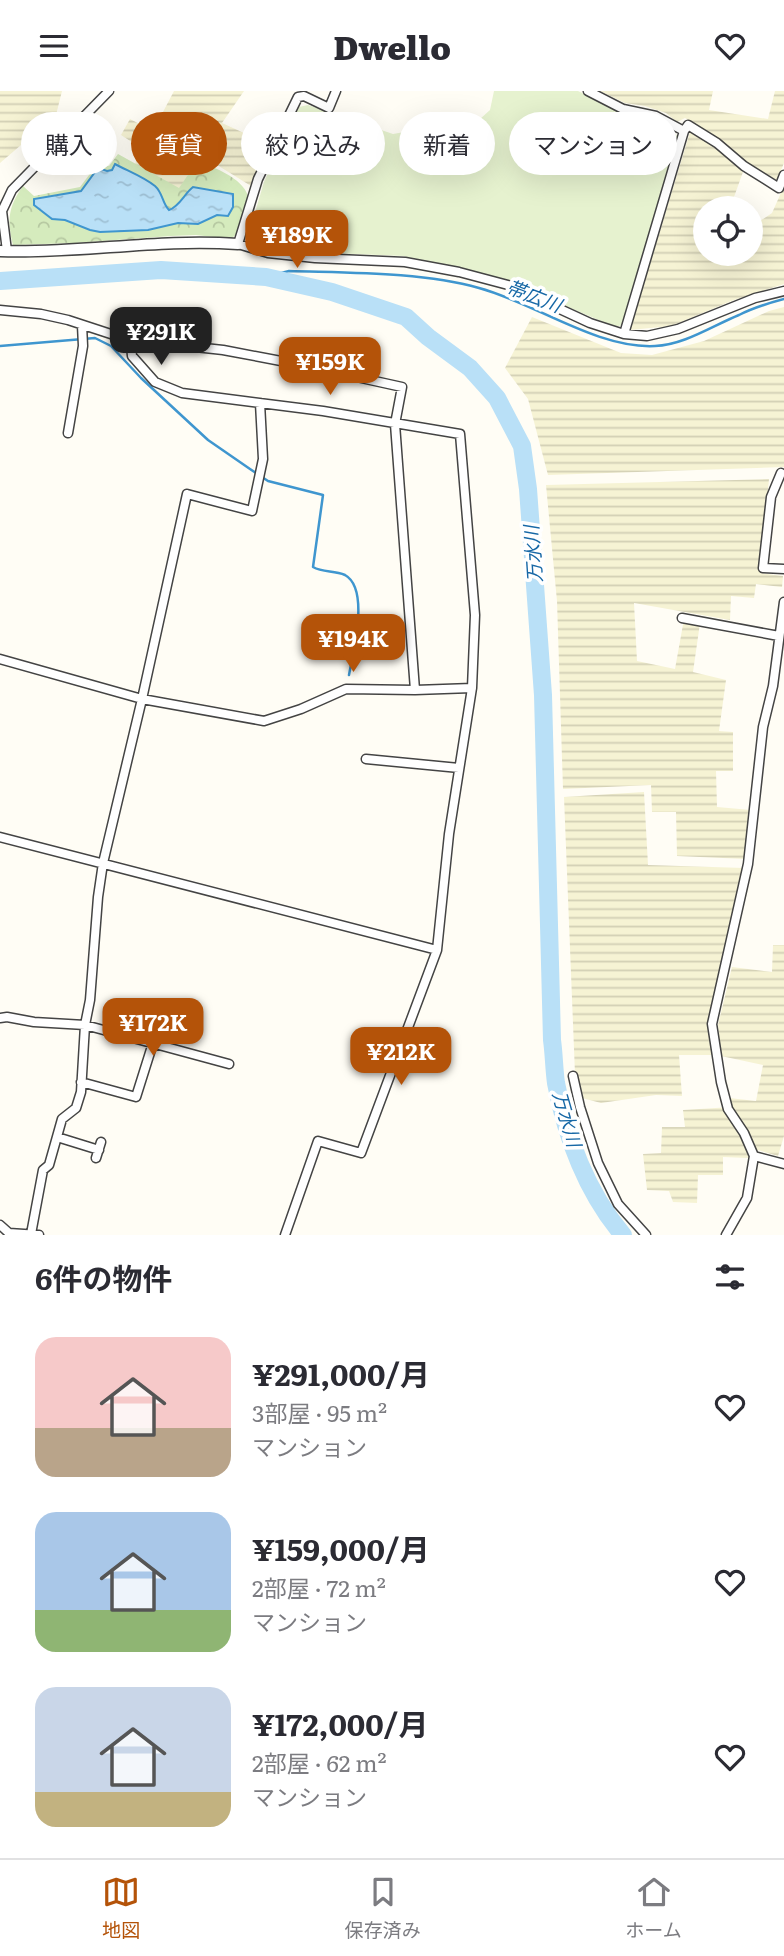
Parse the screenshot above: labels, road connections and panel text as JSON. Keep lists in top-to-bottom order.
{
  "water": ["帯広川", "万水川"],
  "page": {
    "header": "Dwello",
    "chip": [
      "購入",
      "賃貸",
      "絞り込み",
      "新着",
      "マンション"
    ],
    "price": [
      "¥189K",
      "¥291K",
      "¥159K",
      "¥194K",
      "¥172K",
      "¥212K"
    ],
    "heading": "6件の物件",
    "list": [
      {
        "name": "¥291,000/月",
        "note": "3部屋 · 95 m² · マンション"
      },
      {
        "name": "¥159,000/月",
        "note": "2部屋 · 72 m² · マンション"
      },
      {
        "name": "¥172,000/月",
        "note": "2部屋 · 62 m² · マンション"
      }
    ],
    "tabs": ["地図", "保存済み", "ホーム"]
  }
}
